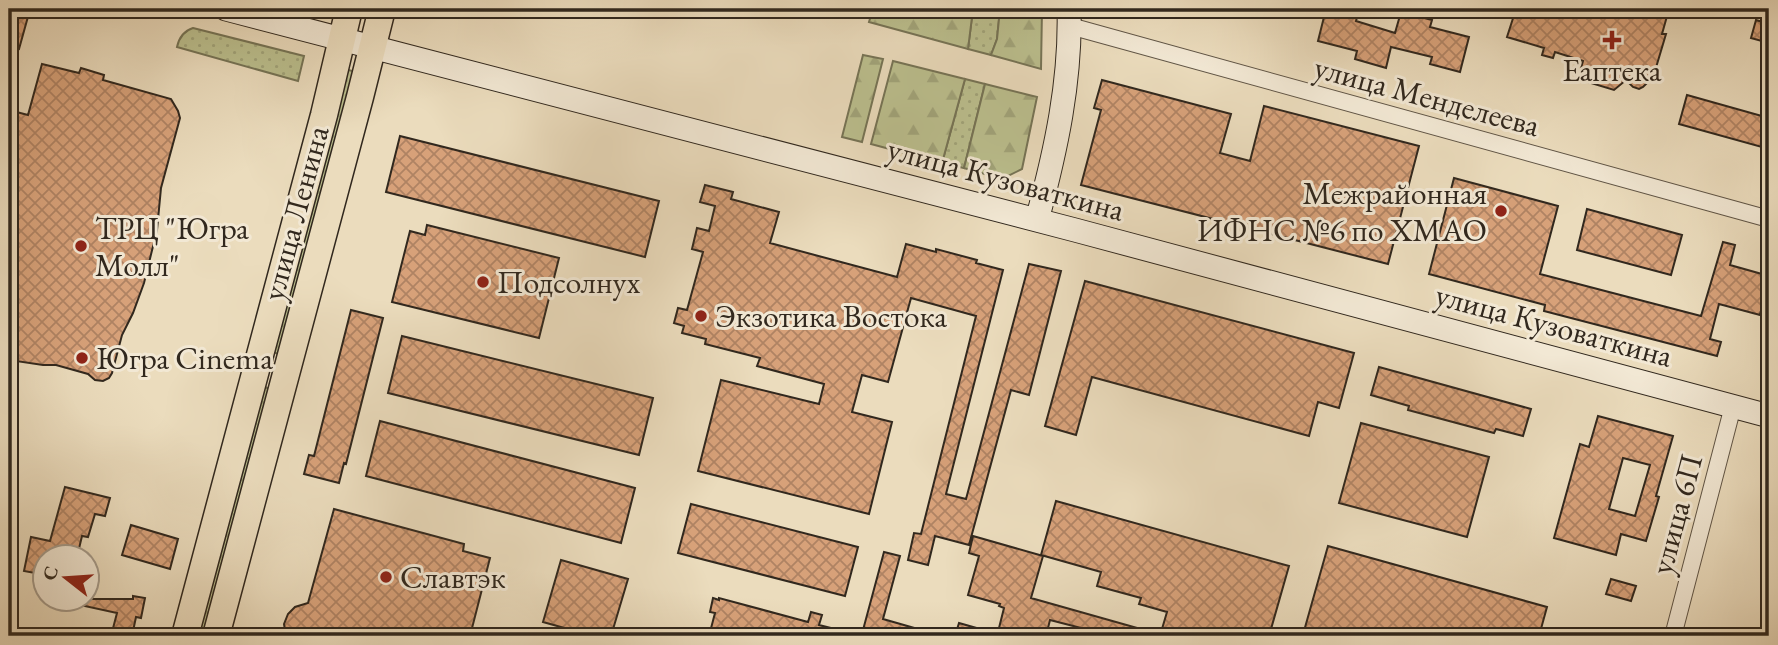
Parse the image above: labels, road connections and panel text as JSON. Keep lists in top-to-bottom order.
{
  "streets": {
    "main road": ["улица Кузоваткина", "улица Ленина"],
    "street": ["улица Менделеева", "улица 6П"]
  },
  "crossings": [
    ["улица Кузоваткина", "улица Ленина"],
    ["улица Кузоваткина", "улица 6П"]
  ],
  "places": {
    "health": ["Еаптека"],
    "other": [
      "Межрайонная ИФНС №6 по ХМАО",
      "ТРЦ \"Югра Молл\"",
      "Подсолнух",
      "Экзотика Востока",
      "Югра Cinema",
      "Славтэк"
    ]
  },
  "north": "left"
}
